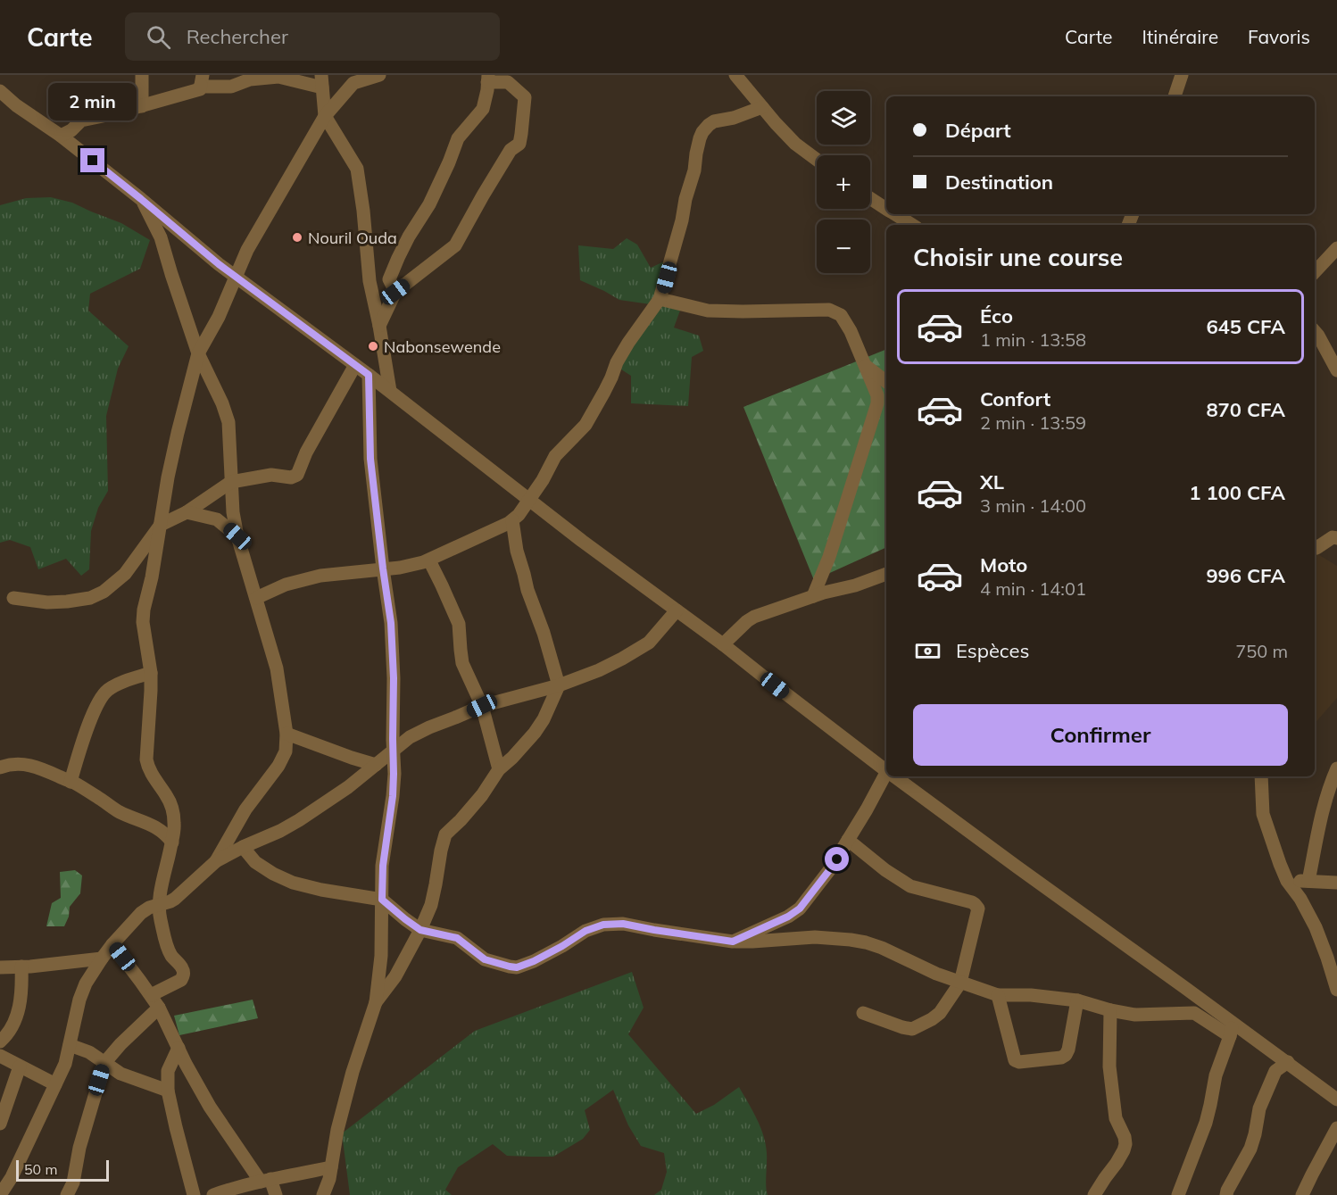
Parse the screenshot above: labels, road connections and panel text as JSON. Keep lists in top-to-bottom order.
{
  "places": ["Nouril Ouda", "Nabonsewende"],
  "scale_bar": "50 m",
  "page": {
    "header": "Carte",
    "search": "Rechercher",
    "nav": ["Carte", "Itinéraire", "Favoris"],
    "bubble": "2 min",
    "map_buttons": ["+", "−"],
    "banner": ["Départ", "Destination"],
    "heading": "Choisir une course",
    "list": [
      {
        "name": "Éco",
        "note": "1 min · 13:58",
        "value": "645 CFA"
      },
      {
        "name": "Confort",
        "note": "2 min · 13:59",
        "value": "870 CFA"
      },
      {
        "name": "XL",
        "note": "3 min · 14:00",
        "value": "1 100 CFA"
      },
      {
        "name": "Moto",
        "note": "4 min · 14:01",
        "value": "996 CFA"
      }
    ],
    "pay": ["Espèces", "750 m"],
    "buttons": "Confirmer",
    "scale": "50 m"
  }
}
